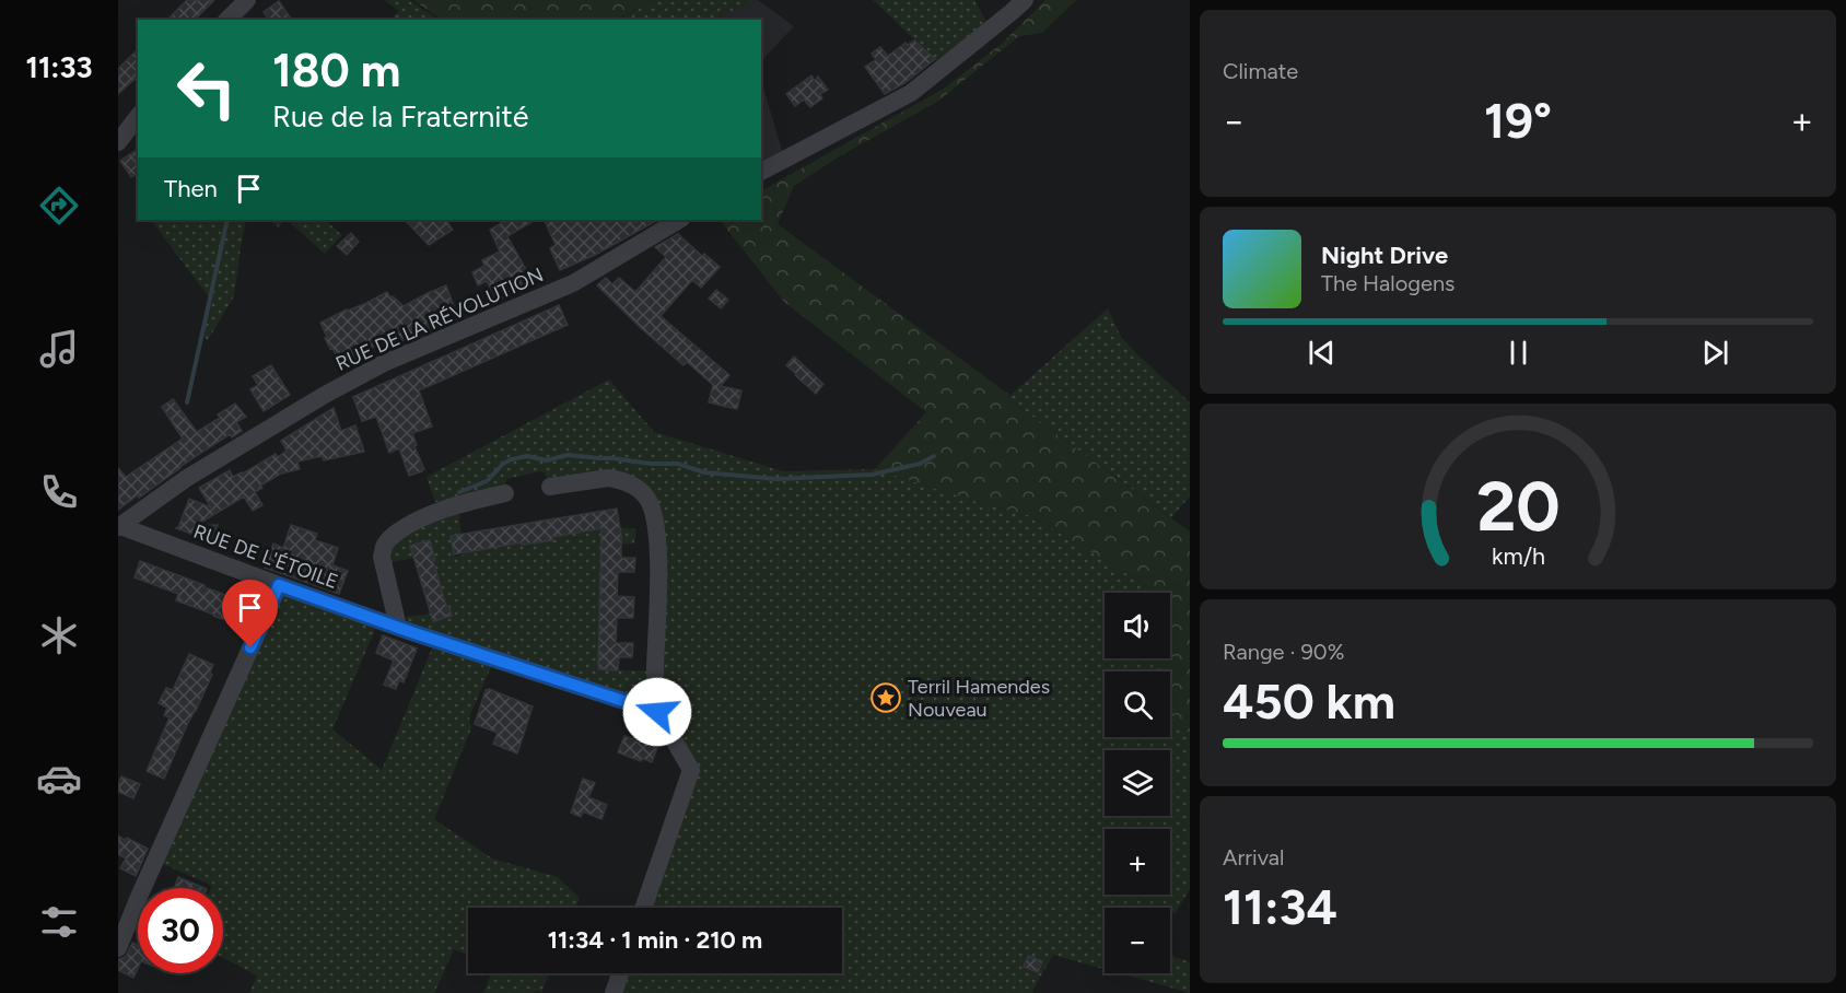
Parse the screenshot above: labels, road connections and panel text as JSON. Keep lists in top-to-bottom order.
{
  "streets": {
    "street": ["RUE DE LA RÉVOLUTION", "RUE DE L'ÉTOILE"]
  },
  "crossings": [
    ["RUE DE LA RÉVOLUTION", "RUE DE L'ÉTOILE"]
  ],
  "places": {
    "place": ["Terril Hamendes Nouveau"]
  },
  "page": {
    "tabs": "11:33",
    "tile": [
      "Climate",
      ["Range · 90%", "450 km"],
      ["Arrival", "11:34"]
    ],
    "turn": ["180 m", "Rue de la Fraternité"],
    "heat": ["−", "19°", "+"],
    "then": "Then",
    "song": ["Night Drive", "The Halogens"],
    "map_buttons": ["+", "−"],
    "limit": "30",
    "trip": "11:34 · 1 min · 210 m",
    "gauge": ["20", "km/h"]
  }
}
